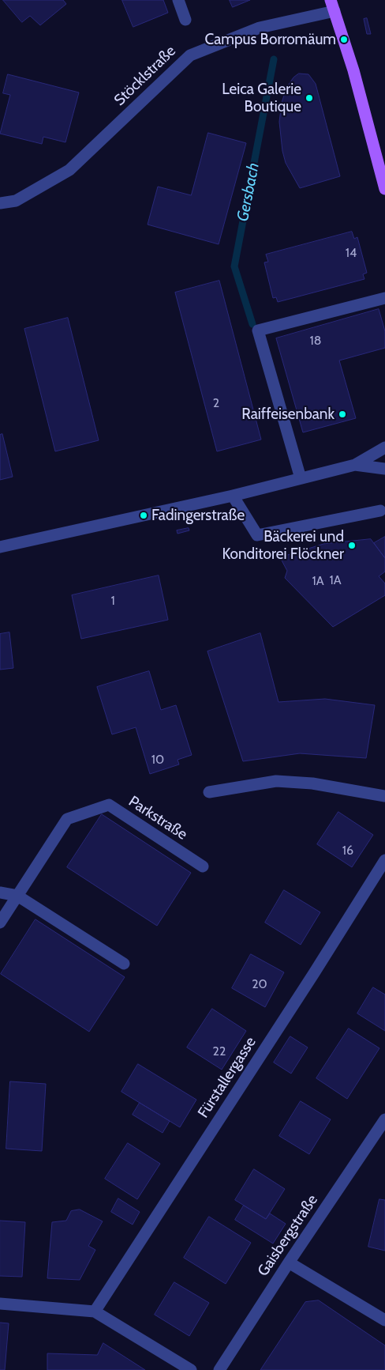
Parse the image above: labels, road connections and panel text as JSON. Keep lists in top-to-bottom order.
{
  "streets": {
    "street": [
      "Stöcklstraße",
      "Parkstraße",
      "Fürstallergasse",
      "Gaisbergstraße"
    ]
  },
  "water": ["Gersbach"],
  "places": [
    "Campus Borromäum",
    "Leica Galerie Boutique",
    "Raiffeisenbank",
    "Fadingerstraße",
    "Bäckerei und Konditorei Flöckner"
  ],
  "house_numbers": [
    "14",
    "18",
    "2",
    "1A",
    "1A",
    "1",
    "10",
    "16",
    "20",
    "22"
  ]
}
